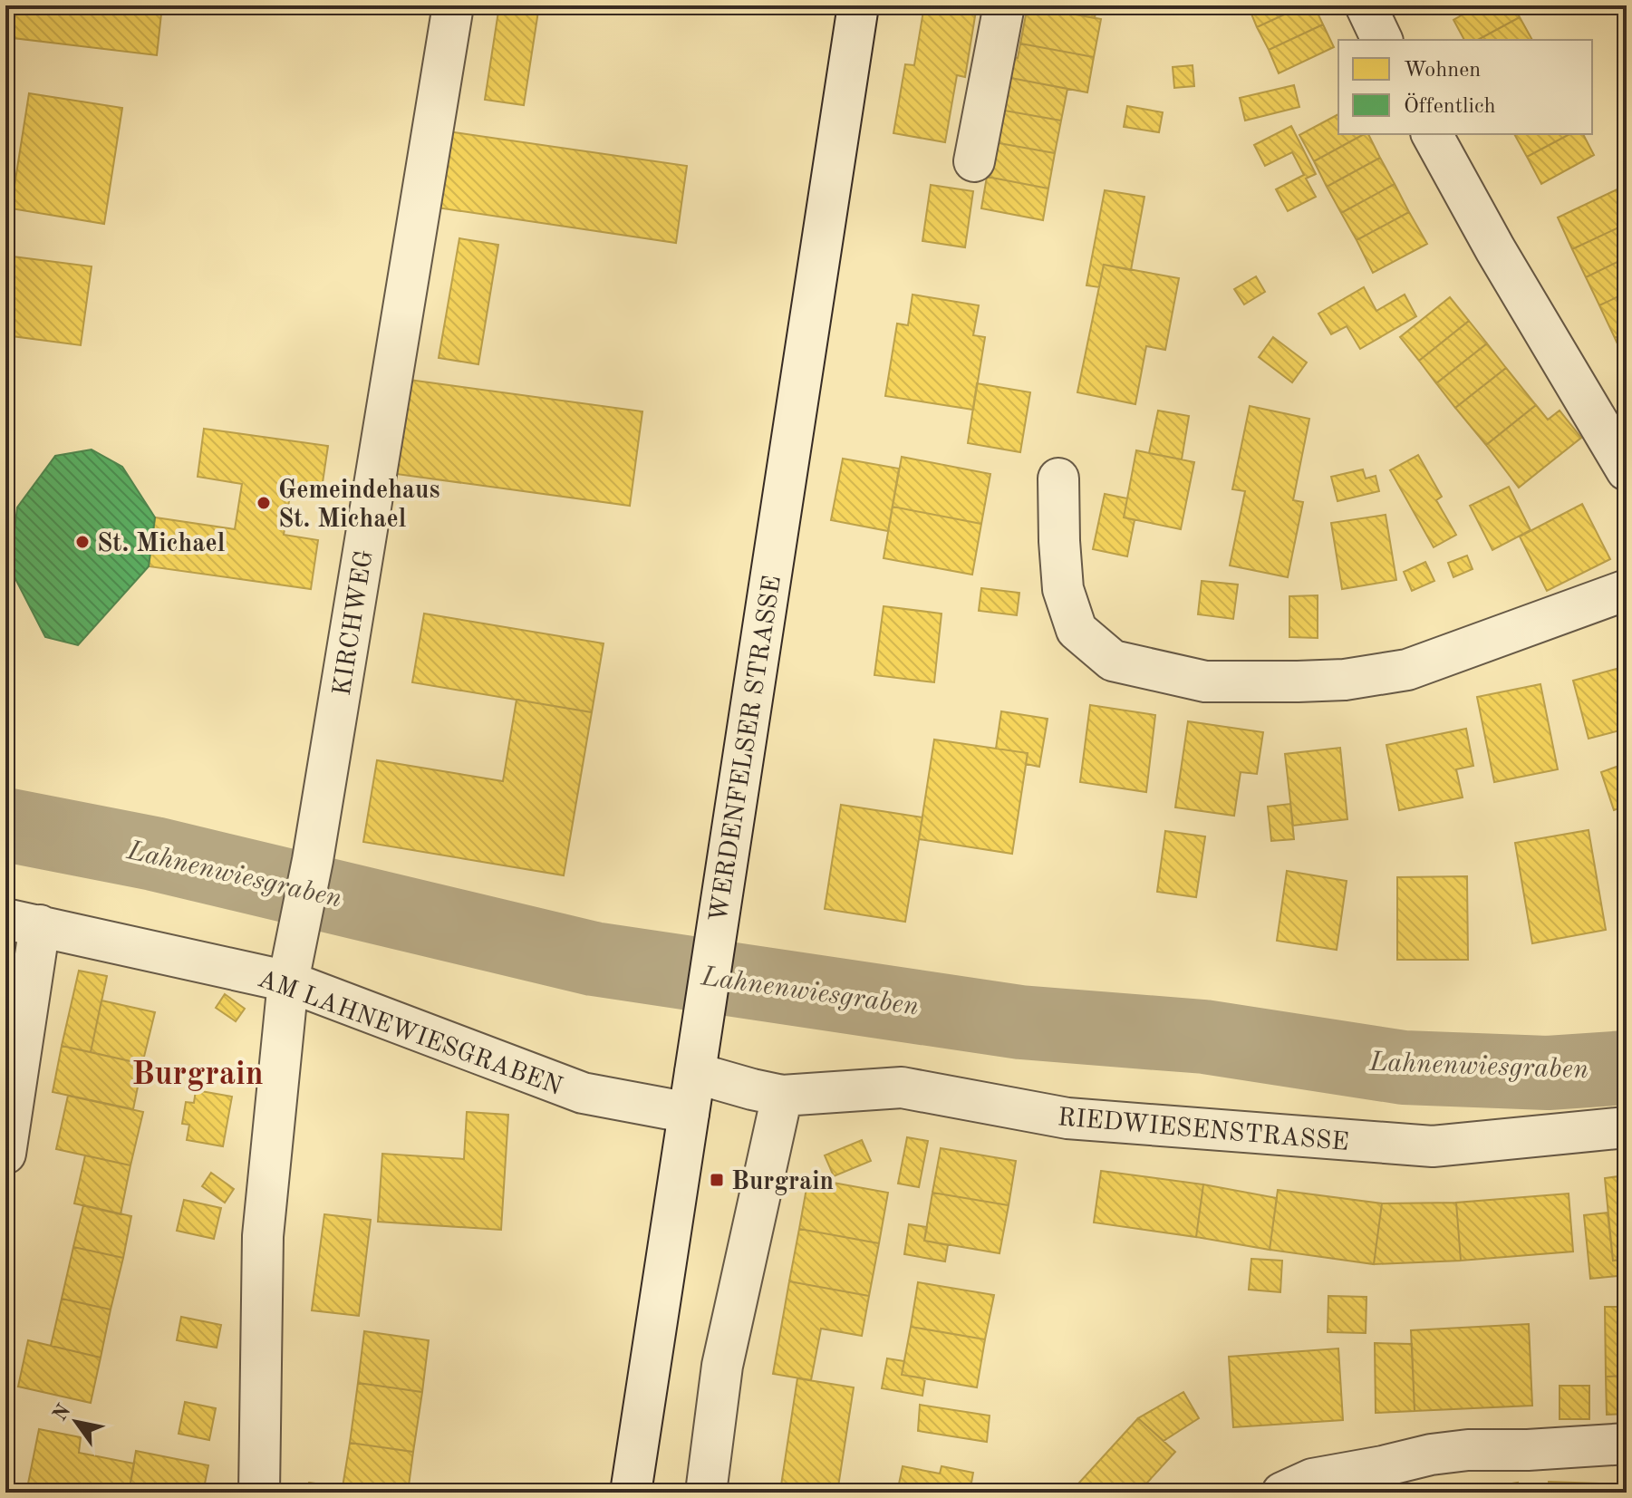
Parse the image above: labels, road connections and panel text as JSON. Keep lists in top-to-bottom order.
{
  "streets": {
    "street": [
      "KIRCHWEG",
      "WERDENFELSER STRASSE",
      "AM LAHNEWIESGRABEN",
      "RIEDWIESENSTRASSE"
    ]
  },
  "crossings": [
    ["KIRCHWEG", "AM LAHNEWIESGRABEN"],
    ["WERDENFELSER STRASSE", "AM LAHNEWIESGRABEN"],
    ["WERDENFELSER STRASSE", "RIEDWIESENSTRASSE"]
  ],
  "districts": ["Burgrain"],
  "water": ["Lahnenwiesgraben"],
  "places": {
    "other": ["Gemeindehaus St. Michael", "St. Michael"],
    "transit": ["Burgrain"]
  },
  "legend": ["Wohnen", "Öffentlich"],
  "north": "top left"
}
